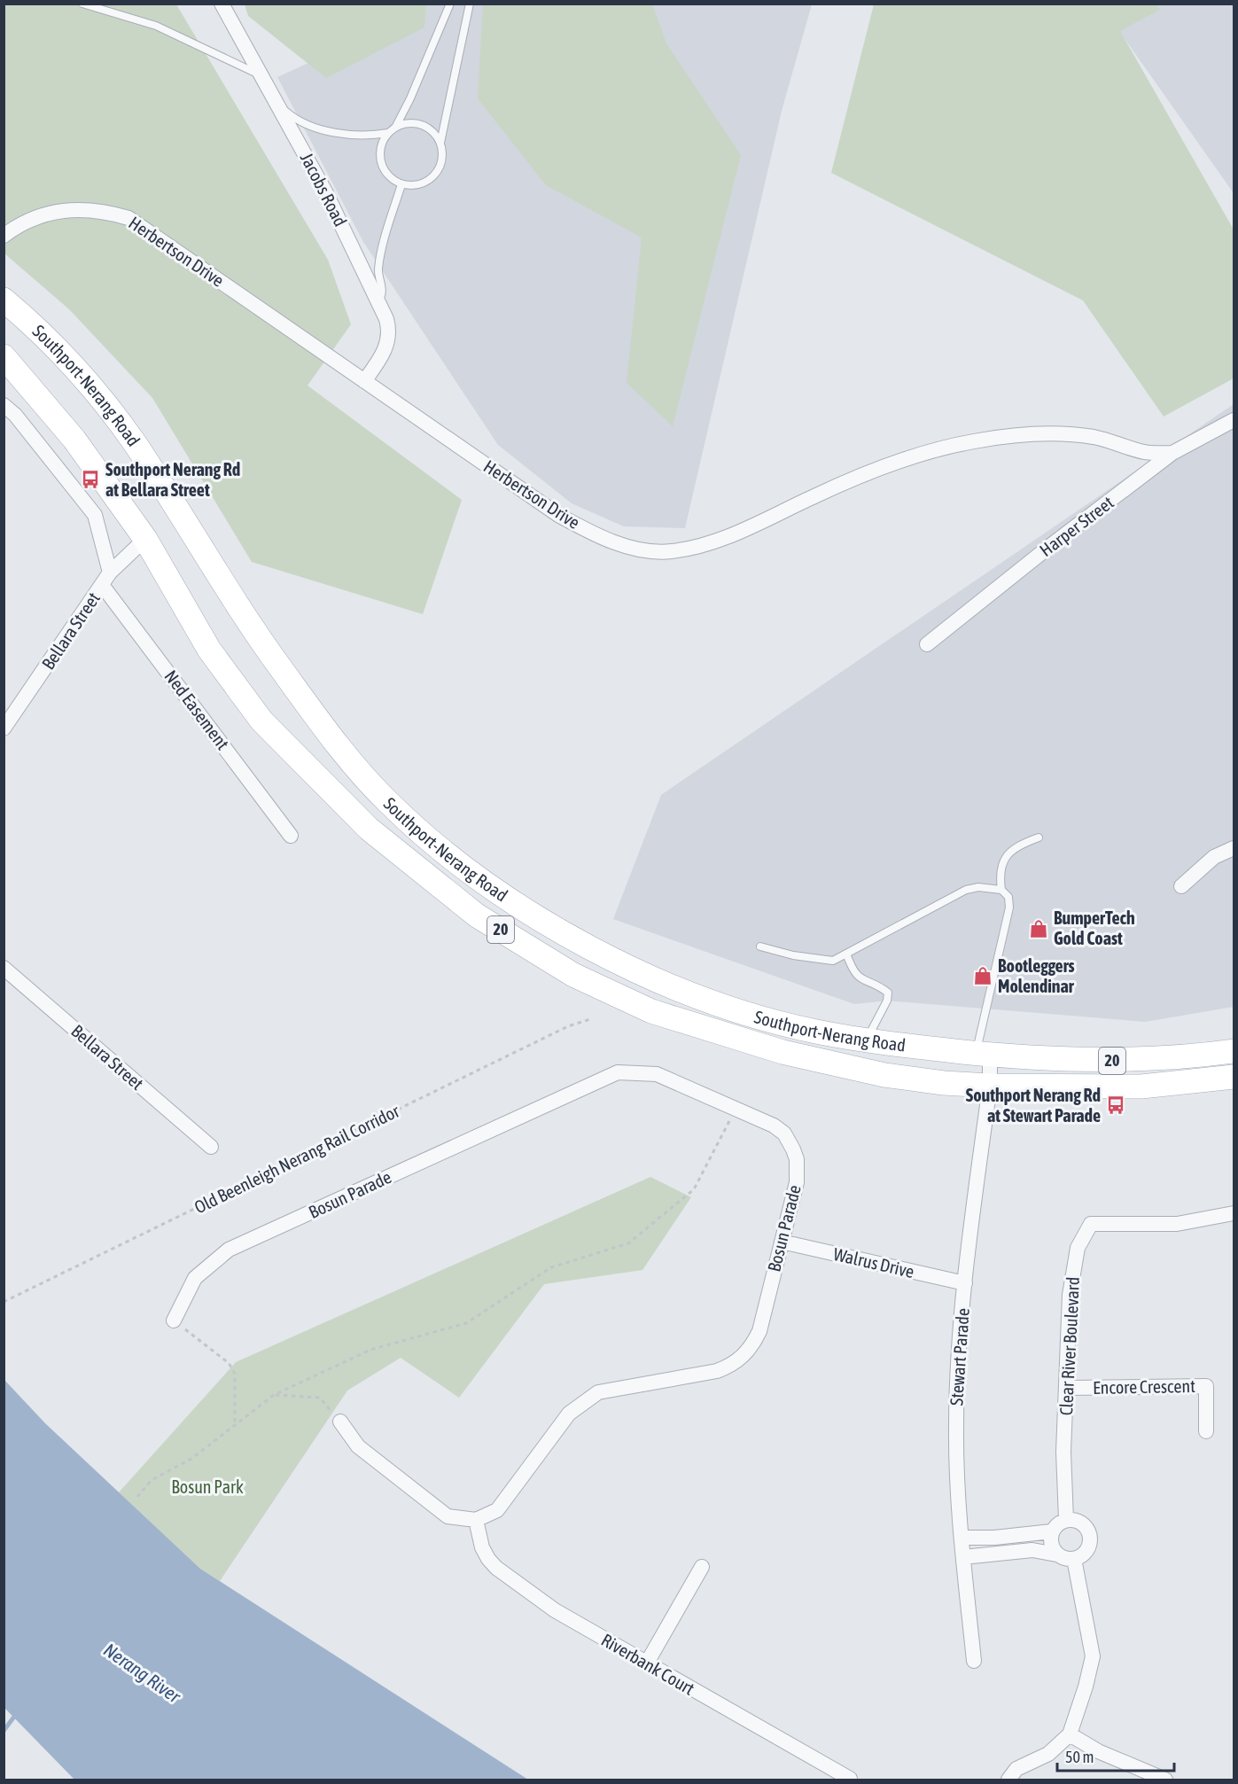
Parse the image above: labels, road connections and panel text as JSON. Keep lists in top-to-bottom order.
{
  "streets": {
    "main road": ["Southport-Nerang Road", "20"],
    "street": [
      "Jacobs Road",
      "Herbertson Drive",
      "Harper Street",
      "Bellara Street",
      "Ned Easement",
      "Bosun Parade",
      "Walrus Drive",
      "Clear River Boulevard",
      "Stewart Parade",
      "Encore Crescent",
      "Riverbank Court"
    ],
    "path": ["Old Beenleigh Nerang Rail Corridor"]
  },
  "crossings": [
    ["Jacobs Road", "Herbertson Drive"],
    ["Herbertson Drive", "Harper Street"],
    ["Southport-Nerang Road", "Bellara Street"],
    ["Southport-Nerang Road", "Stewart Parade"],
    ["Bellara Street", "Ned Easement"],
    ["Bosun Parade", "Walrus Drive"],
    ["Bosun Parade", "Riverbank Court"],
    ["Walrus Drive", "Stewart Parade"],
    ["Clear River Boulevard", "Encore Crescent"]
  ],
  "water": ["Nerang River"],
  "parks": ["Bosun Park"],
  "places": {
    "bus stop": ["Southport Nerang Rd at Bellara Street", "Southport Nerang Rd at Stewart Parade"],
    "shop": ["BumperTech Gold Coast", "Bootleggers Molendinar"]
  },
  "scale_bar": "50 m"
}
